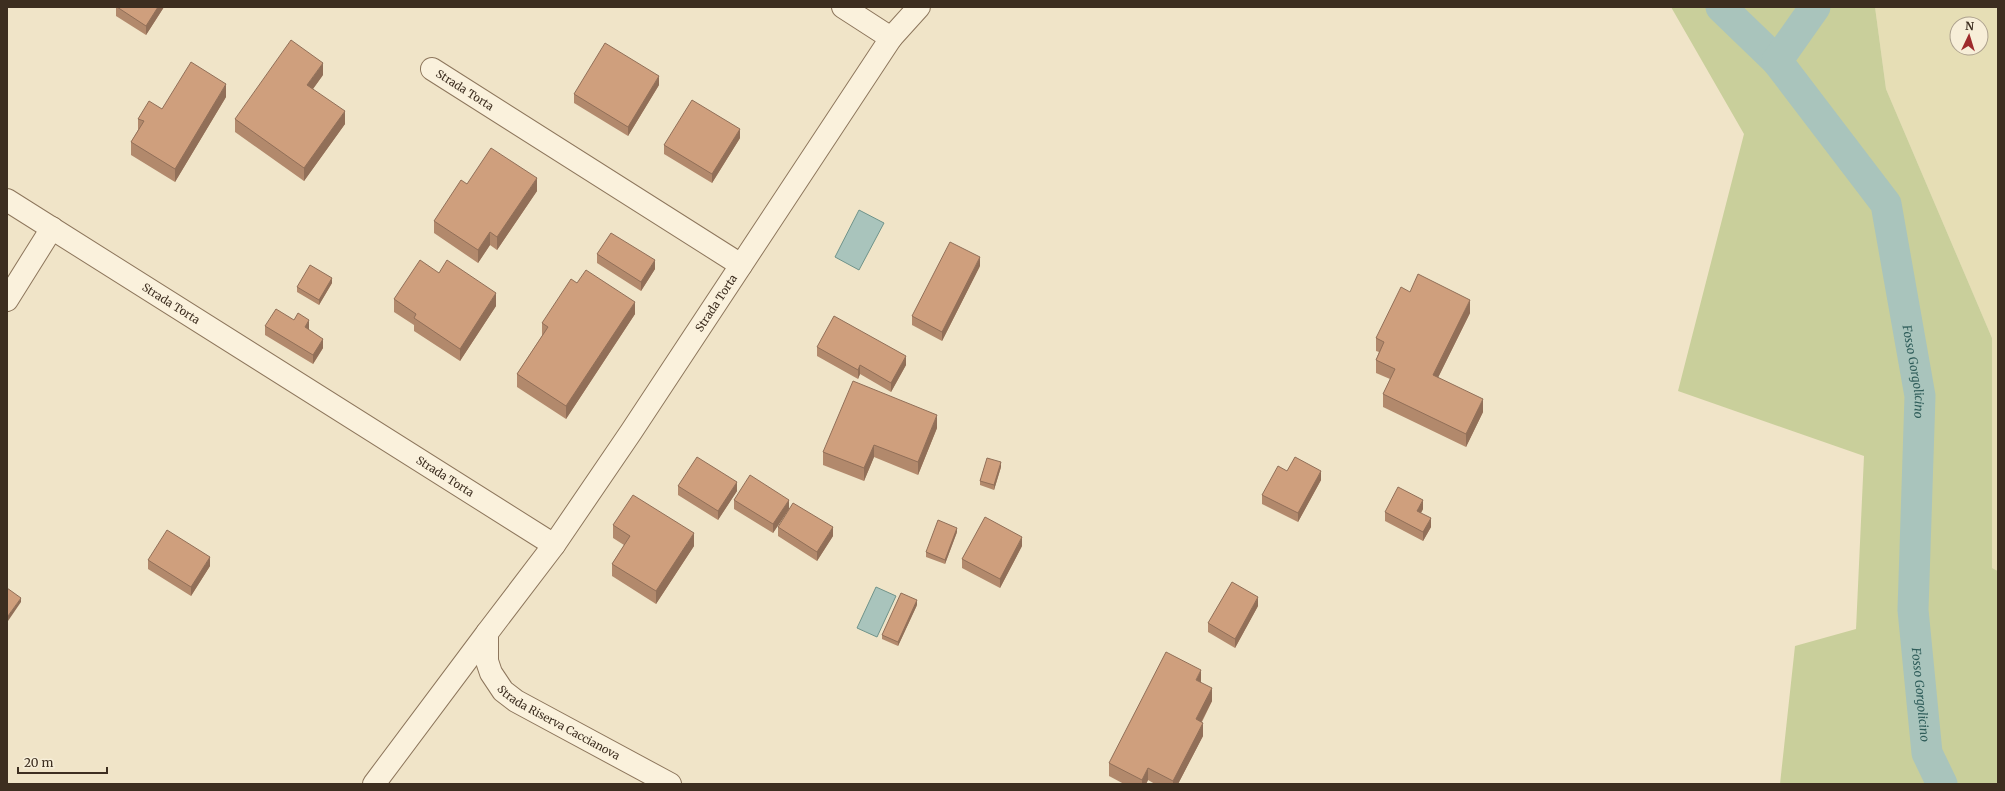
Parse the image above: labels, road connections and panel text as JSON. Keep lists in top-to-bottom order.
{
  "streets": {
    "street": ["Strada Torta", "Strada Riserva Caccianova"]
  },
  "water": ["Fosso Gorgolicino"],
  "scale_bar": "20 m",
  "north": "top"
}
